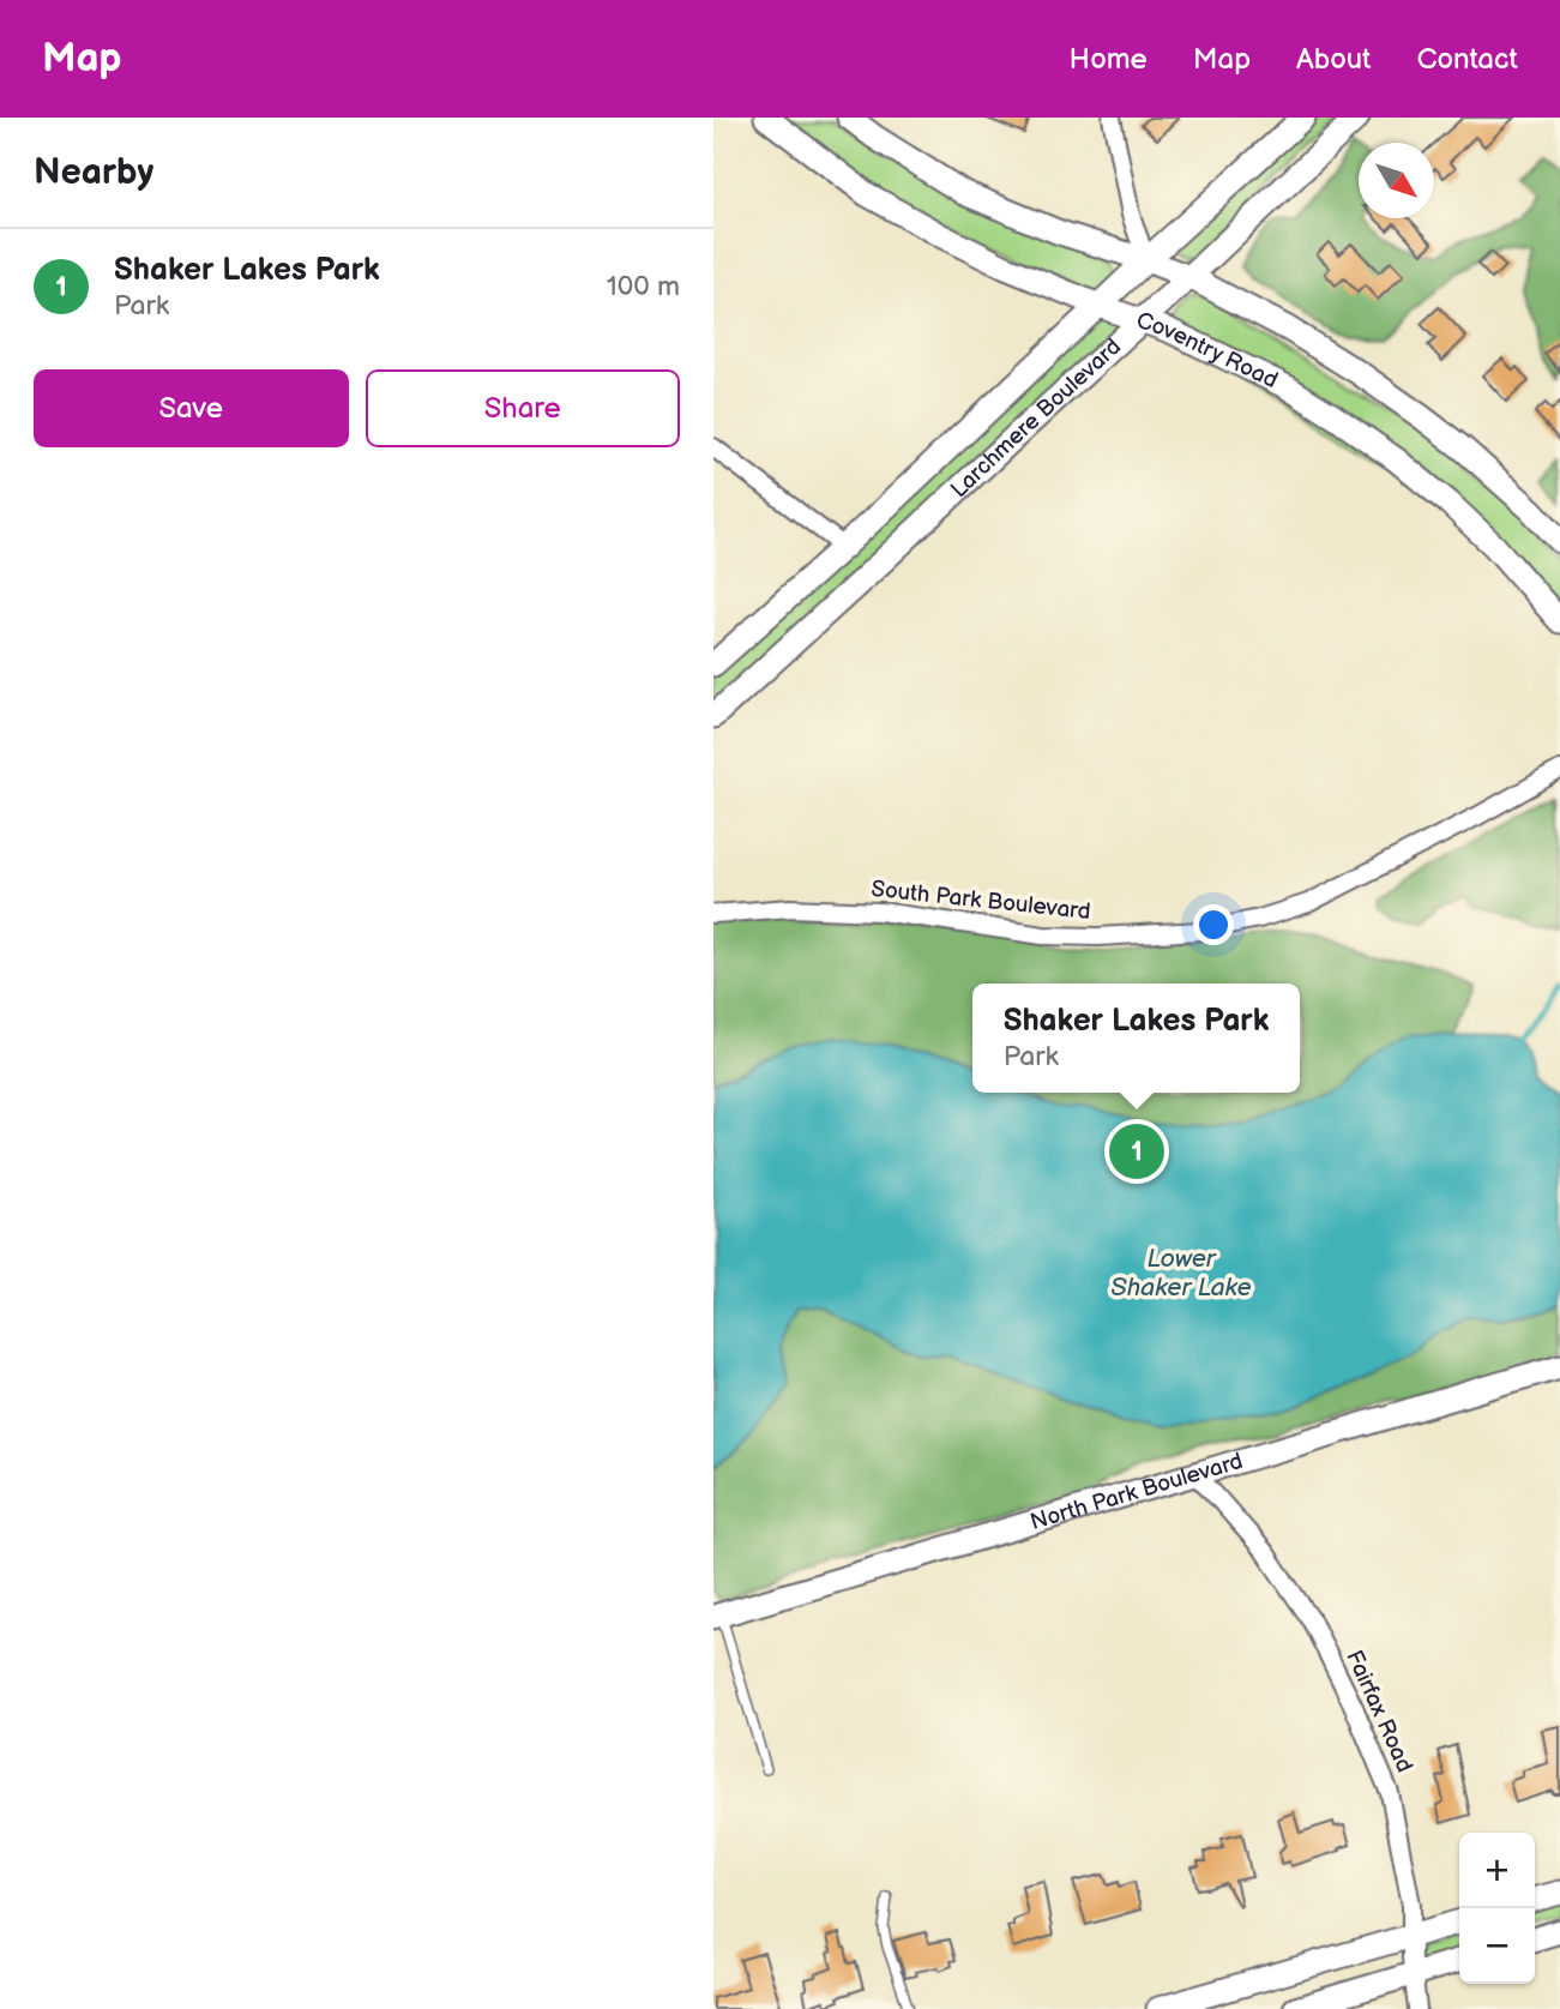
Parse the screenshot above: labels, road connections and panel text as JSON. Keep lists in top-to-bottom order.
{
  "streets": {
    "street": [
      "Coventry Road",
      "Larchmere Boulevard",
      "South Park Boulevard",
      "North Park Boulevard",
      "Fairfax Road"
    ]
  },
  "crossings": [
    ["Coventry Road", "Larchmere Boulevard"],
    ["North Park Boulevard", "Fairfax Road"]
  ],
  "water": ["Lower Shaker Lake"],
  "north": "bottom right",
  "page": {
    "header": "Map",
    "nav": [
      "Home",
      "Map",
      "About",
      "Contact"
    ],
    "heading": "Nearby",
    "list": [
      {
        "mark": "1",
        "name": "Shaker Lakes Park",
        "note": "Park",
        "value": "100 m"
      }
    ],
    "buttons": ["Save", "Share"],
    "popup": ["Shaker Lakes Park", "Park"],
    "pins": "1",
    "map_buttons": ["+", "−"]
  }
}
